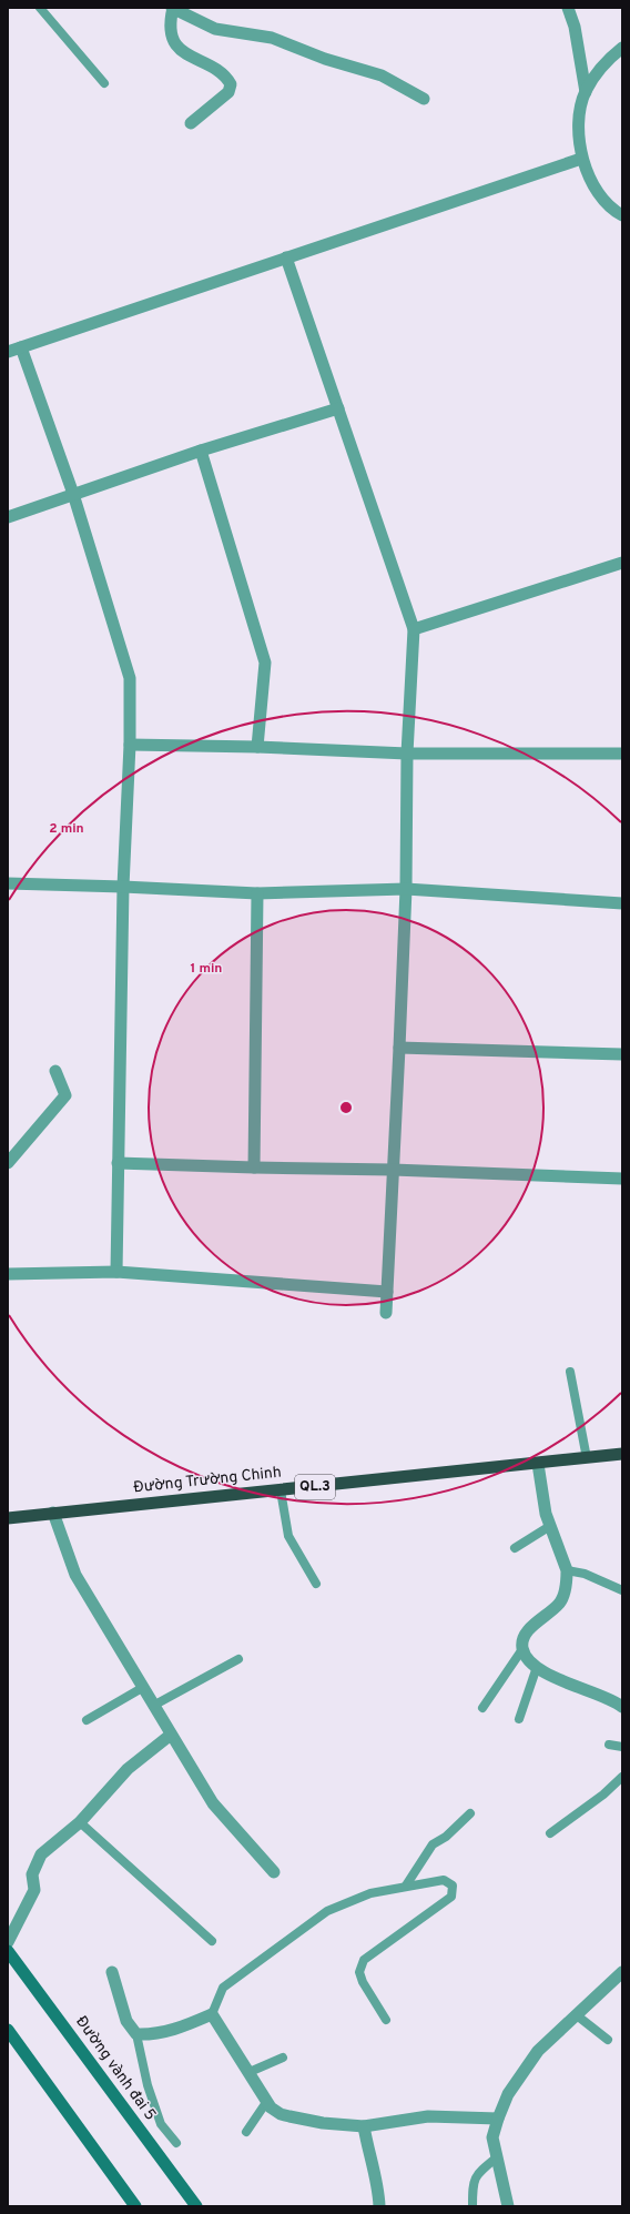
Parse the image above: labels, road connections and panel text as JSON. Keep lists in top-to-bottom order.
{
  "streets": {
    "highway": ["Đường Trường Chinh", "QL.3"],
    "main road": ["Đường vành đai 5"]
  },
  "rings": ["2 min", "1 min"]
}
